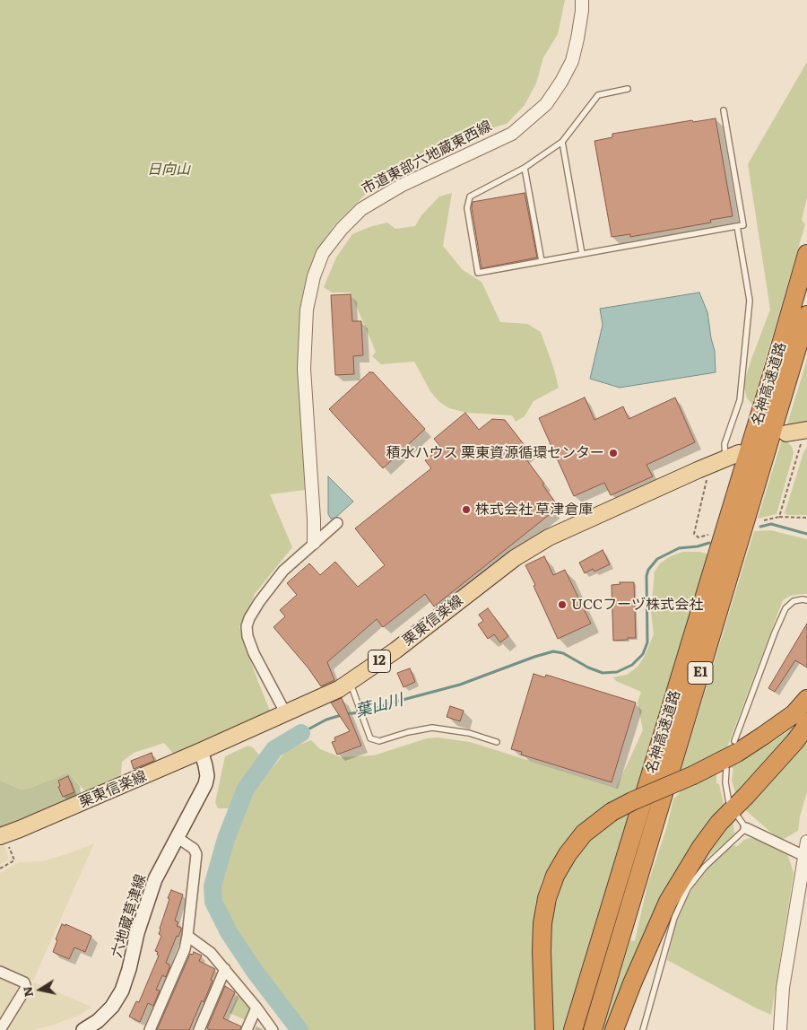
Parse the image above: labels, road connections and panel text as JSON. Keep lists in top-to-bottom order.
{
  "streets": {
    "highway": ["名神高速道路", "E1"],
    "main road": ["栗東信楽線", "12", "六地蔵草津線"],
    "street": ["市道東部六地蔵東西線"]
  },
  "crossings": [
    ["栗東信楽線", "六地蔵草津線"]
  ],
  "water": ["葉山川"],
  "parks": ["日向山"],
  "places": ["積水ハウス 栗東資源循環センター", "株式会社 草津倉庫", "UCCフーヅ株式会社"],
  "north": "left"
}
